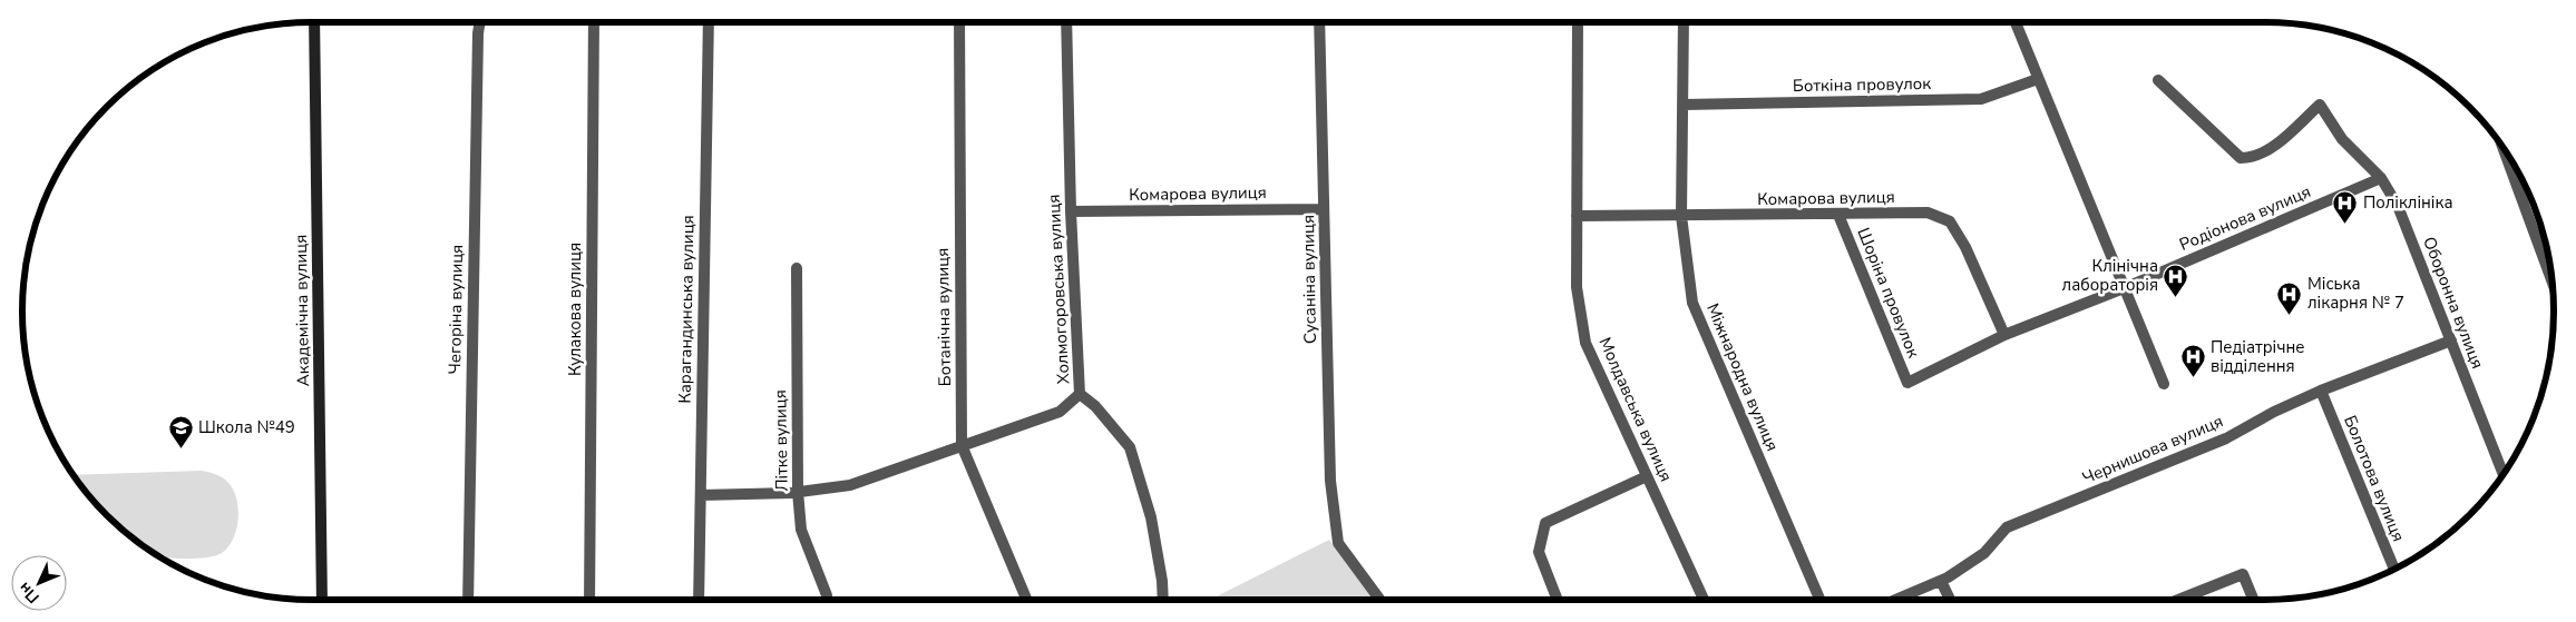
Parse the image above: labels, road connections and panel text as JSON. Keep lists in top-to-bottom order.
{
  "streets": {
    "main road": ["Академічна вулиця"],
    "street": [
      "Боткіна провулок",
      "Комарова вулиця",
      "Родіонова вулиця",
      "Сусаніна вулиця",
      "Холмогоровська вулиця",
      "Шоріна провулок",
      "Оборонна вулиця",
      "Чегоріна вулиця",
      "Кулакова вулиця",
      "Карагандинська вулиця",
      "Ботанічна вулиця",
      "Міжнародна вулиця",
      "Молдавська вулиця",
      "Літке вулиця",
      "Чернишова вулиця",
      "Болотова вулиця"
    ]
  },
  "crossings": [
    ["Боткіна провулок", "Міжнародна вулиця"],
    ["Комарова вулиця", "Родіонова вулиця"],
    ["Комарова вулиця", "Сусаніна вулиця"],
    ["Комарова вулиця", "Холмогоровська вулиця"],
    ["Комарова вулиця", "Шоріна провулок"],
    ["Комарова вулиця", "Міжнародна вулиця"],
    ["Комарова вулиця", "Молдавська вулиця"],
    ["Родіонова вулиця", "Шоріна провулок"],
    ["Родіонова вулиця", "Оборонна вулиця"],
    ["Оборонна вулиця", "Чернишова вулиця"],
    ["Чернишова вулиця", "Болотова вулиця"]
  ],
  "places": {
    "hospital": [
      "Поліклініка",
      "Клінічна лабораторія",
      "Міська лікарня № 7",
      "Педіатрічне відділення"
    ],
    "school or university": ["Школа №49"]
  },
  "north": "bottom left"
}
